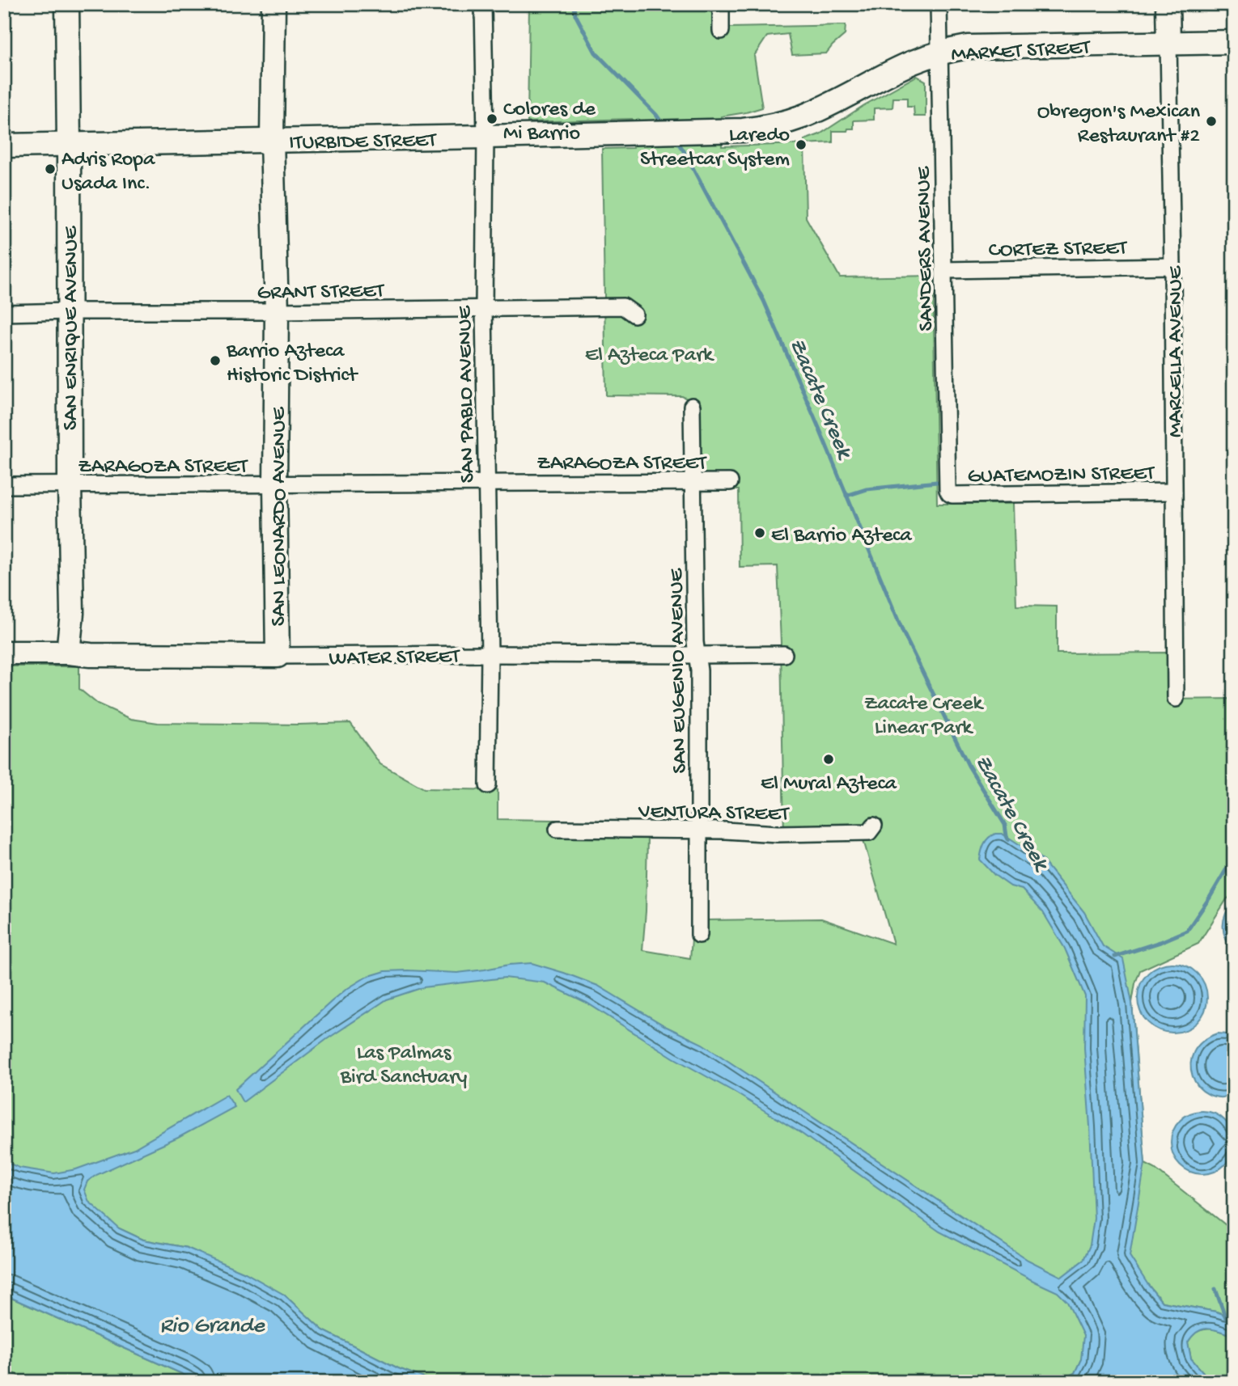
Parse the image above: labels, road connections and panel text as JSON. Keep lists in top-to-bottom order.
{
  "streets": {
    "street": [
      "MARKET STREET",
      "ITURBIDE STREET",
      "CORTEZ STREET",
      "SANDERS AVENUE",
      "GRANT STREET",
      "SAN ENRIQUE AVENUE",
      "MARCELLA AVENUE",
      "SAN PABLO AVENUE",
      "ZARAGOZA STREET",
      "GUATEMOZIN STREET",
      "SAN LEONARDO AVENUE",
      "WATER STREET",
      "SAN EUGENIO AVENUE",
      "VENTURA STREET"
    ]
  },
  "crossings": [
    ["MARKET STREET", "ITURBIDE STREET"],
    ["MARKET STREET", "SANDERS AVENUE"],
    ["MARKET STREET", "MARCELLA AVENUE"],
    ["ITURBIDE STREET", "SAN ENRIQUE AVENUE"],
    ["ITURBIDE STREET", "SAN PABLO AVENUE"],
    ["ITURBIDE STREET", "SAN LEONARDO AVENUE"],
    ["CORTEZ STREET", "SANDERS AVENUE"],
    ["CORTEZ STREET", "MARCELLA AVENUE"],
    ["SANDERS AVENUE", "GUATEMOZIN STREET"],
    ["GRANT STREET", "SAN ENRIQUE AVENUE"],
    ["GRANT STREET", "SAN PABLO AVENUE"],
    ["GRANT STREET", "SAN LEONARDO AVENUE"],
    ["SAN ENRIQUE AVENUE", "ZARAGOZA STREET"],
    ["SAN ENRIQUE AVENUE", "WATER STREET"],
    ["MARCELLA AVENUE", "GUATEMOZIN STREET"],
    ["SAN PABLO AVENUE", "ZARAGOZA STREET"],
    ["SAN PABLO AVENUE", "WATER STREET"],
    ["ZARAGOZA STREET", "SAN LEONARDO AVENUE"],
    ["ZARAGOZA STREET", "SAN EUGENIO AVENUE"],
    ["SAN LEONARDO AVENUE", "WATER STREET"],
    ["WATER STREET", "SAN EUGENIO AVENUE"],
    ["SAN EUGENIO AVENUE", "VENTURA STREET"]
  ],
  "water": ["Zacate Creek", "Rio Grande"],
  "parks": ["El Azteca Park", "Zacate Creek Linear Park", "Las Palmas Bird Sanctuary"],
  "places": [
    "Colores de Mi Barrio",
    "Obregon's Mexican Restaurant #2",
    "Laredo Streetcar System",
    "Adris Ropa Usada Inc.",
    "Barrio Azteca Historic District",
    "El Barrio Azteca",
    "El Mural Azteca"
  ]
}
